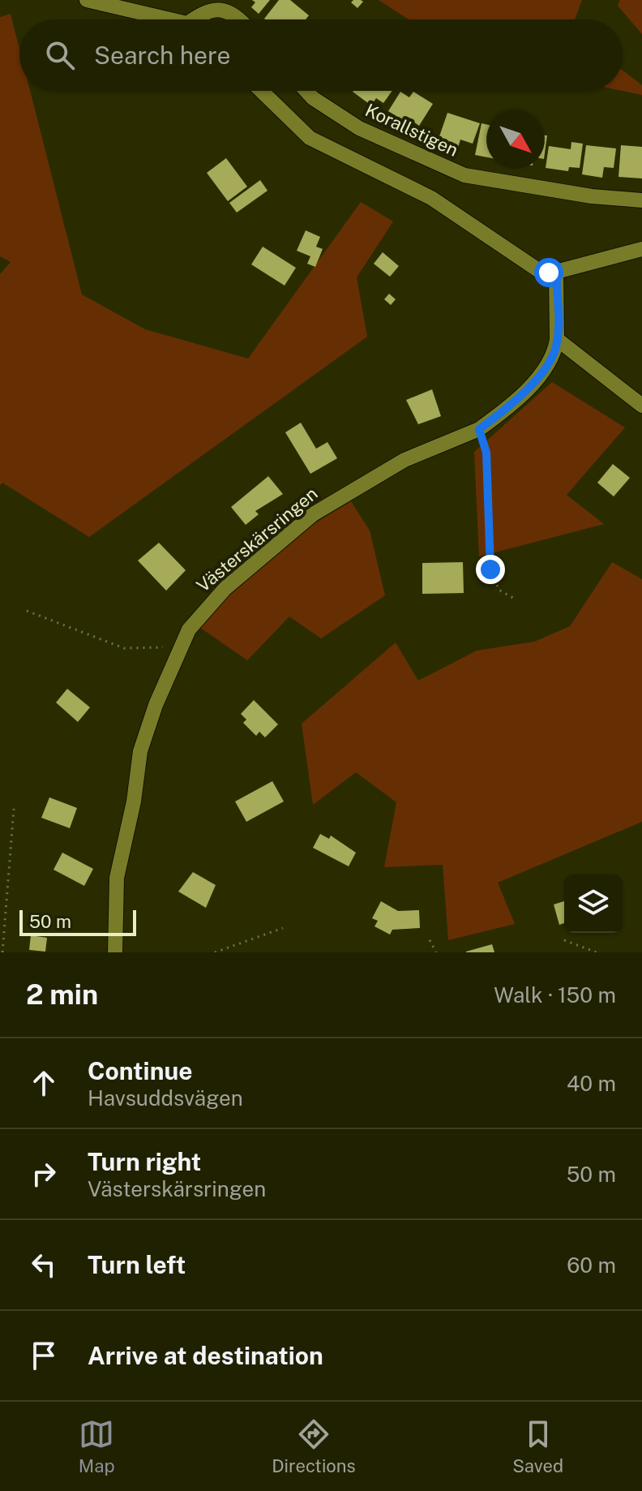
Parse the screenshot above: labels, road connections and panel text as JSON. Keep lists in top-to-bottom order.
{
  "streets": {
    "street": ["Korallstigen", "Västerskärsringen"]
  },
  "scale_bar": "50 m",
  "north": "bottom right",
  "page": {
    "search": "Search here",
    "scale": "50 m",
    "heading": ["2 min", "Walk · 150 m"],
    "list": [
      ["Continue", "Havsuddsvägen", "40 m"],
      ["Turn right", "Västerskärsringen", "50 m"],
      ["Turn left", "60 m"],
      "Arrive at destination"
    ],
    "nav": ["Map", "Directions", "Saved"]
  }
}
